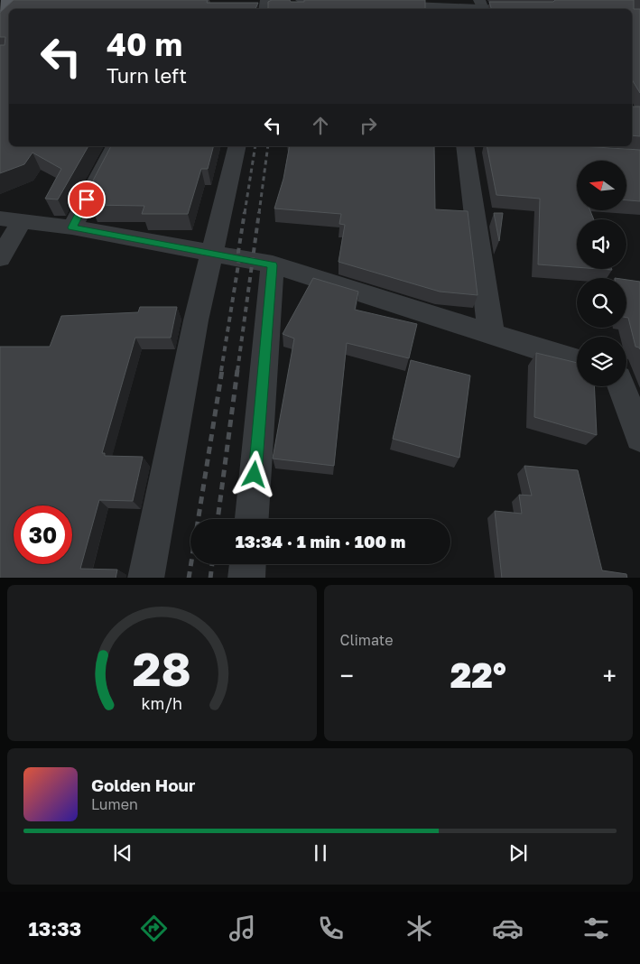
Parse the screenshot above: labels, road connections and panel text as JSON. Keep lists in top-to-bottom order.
{
  "north": "left",
  "page": {
    "turn": ["40 m", "Turn left"],
    "limit": "30",
    "trip": "13:34 · 1 min · 100 m",
    "tile": "Climate",
    "heat": ["−", "22°", "+"],
    "song": ["Golden Hour", "Lumen"],
    "tabs": "13:33",
    "gauge": ["28", "km/h"]
  }
}
